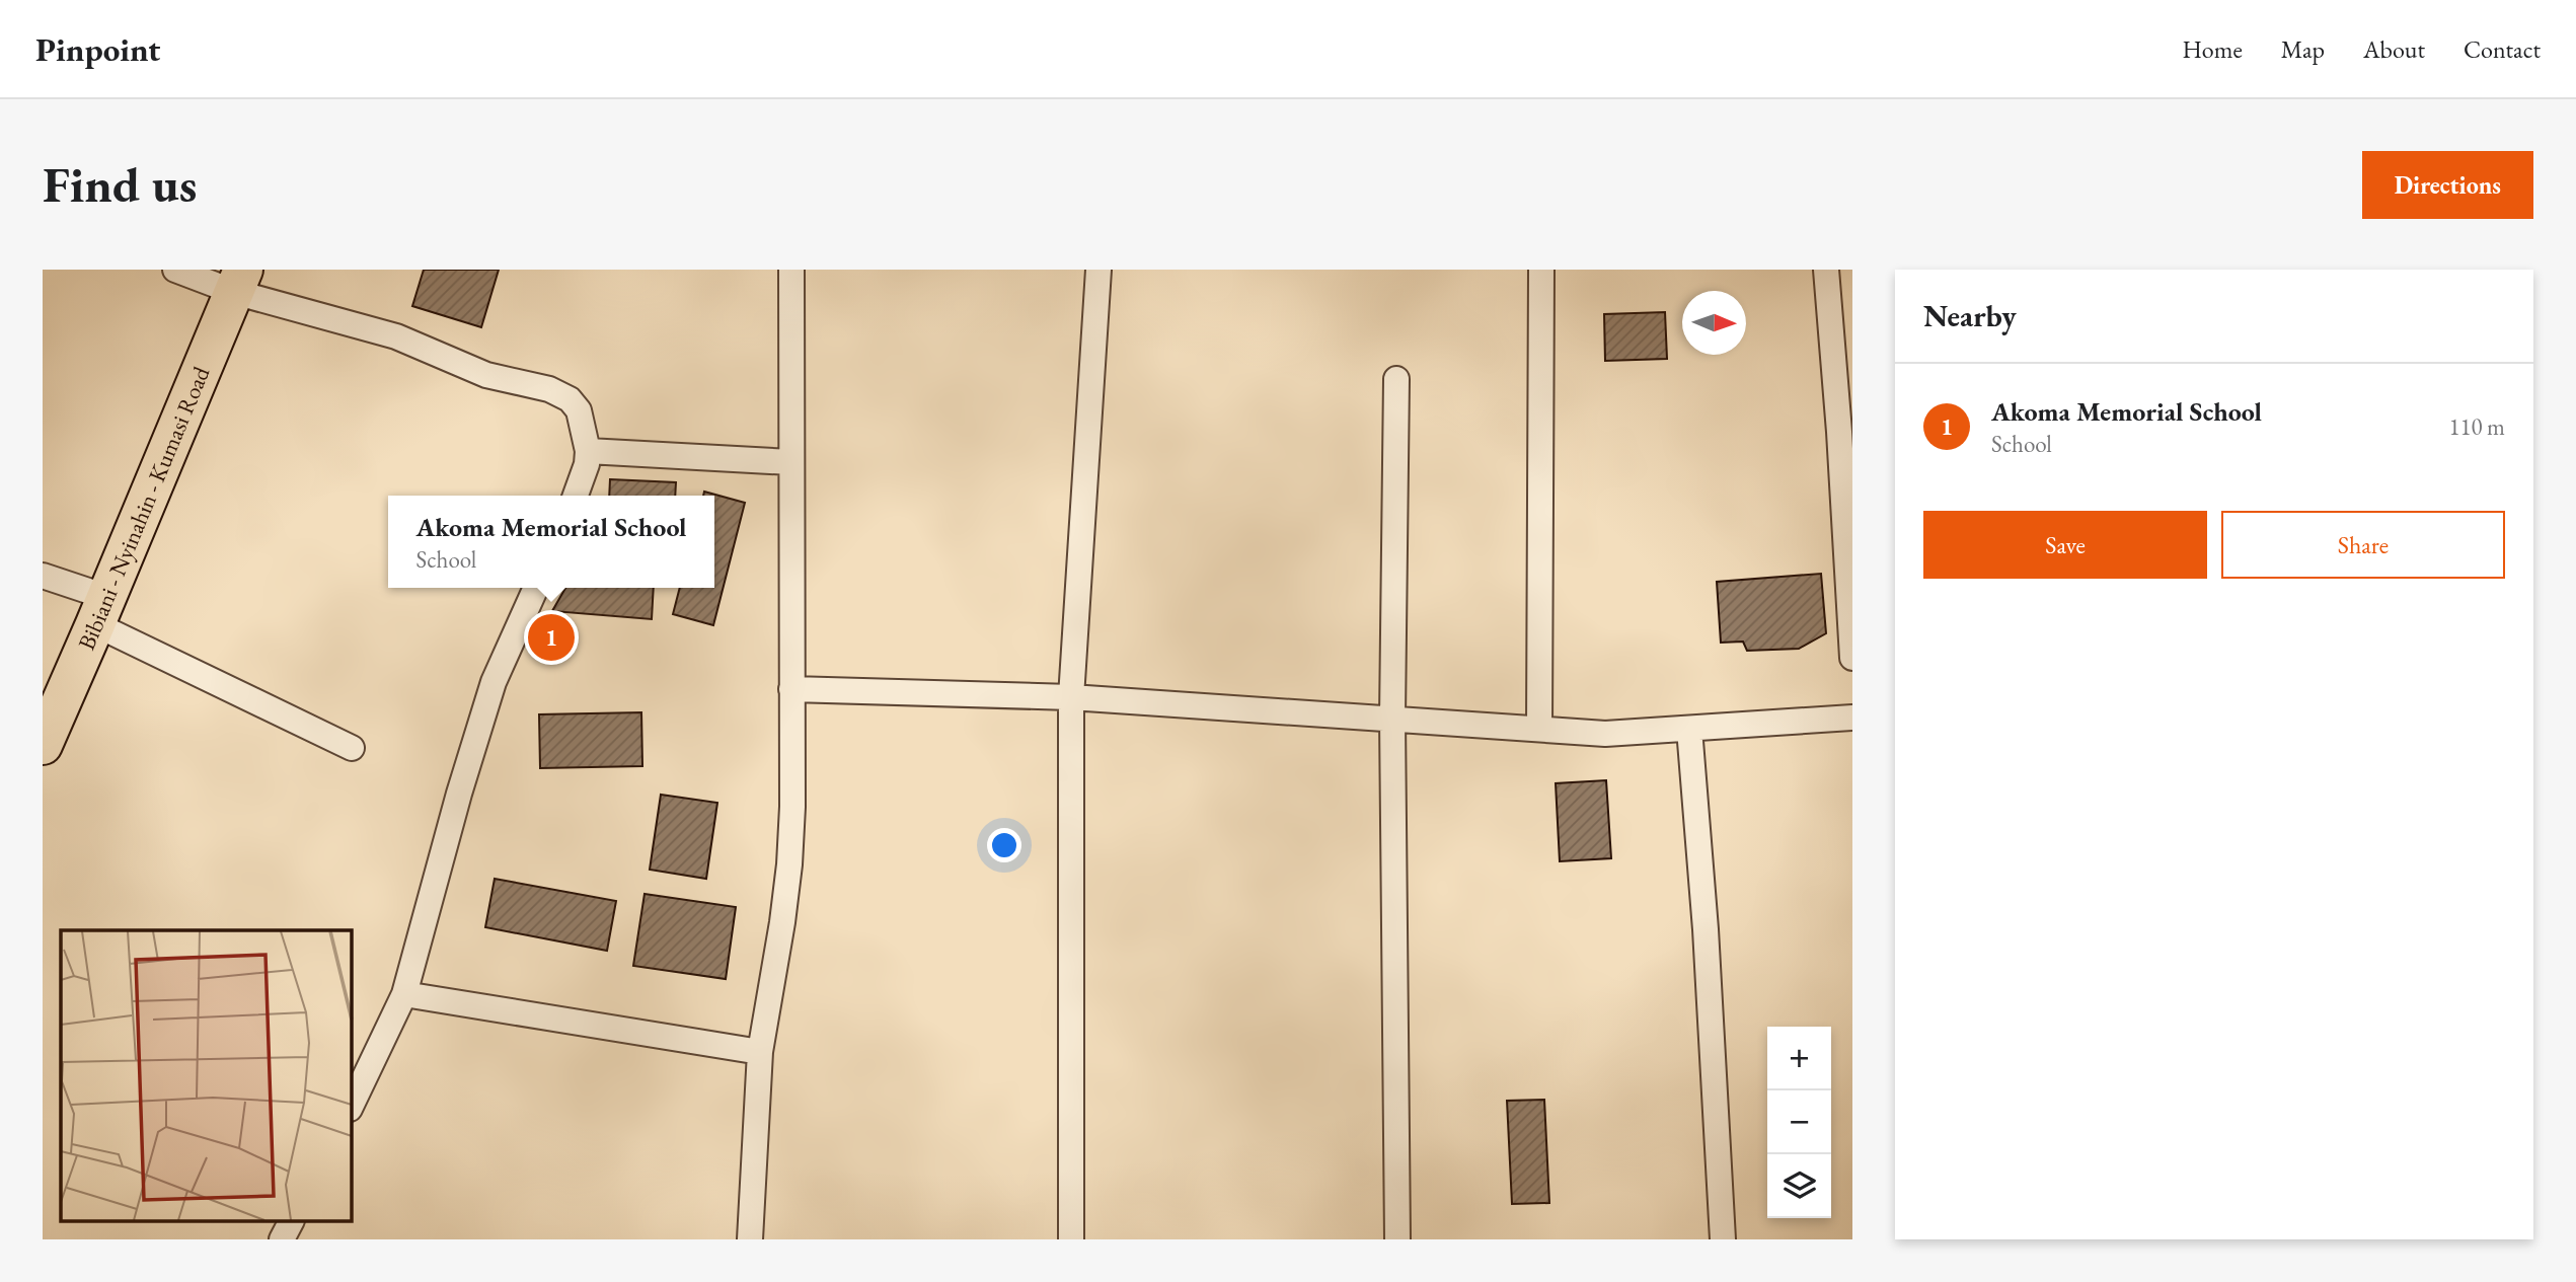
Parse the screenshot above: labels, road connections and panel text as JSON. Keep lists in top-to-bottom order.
{
  "streets": {
    "main road": ["Bibiani - Nyinahin - Kumasi Road"]
  },
  "north": "right",
  "page": {
    "header": "Pinpoint",
    "nav": [
      "Home",
      "Map",
      "About",
      "Contact"
    ],
    "buttons": [
      "Directions",
      ["Save", "Share"]
    ],
    "title": "Find us",
    "heading": "Nearby",
    "list": [
      {
        "mark": "1",
        "name": "Akoma Memorial School",
        "note": "School",
        "value": "110 m"
      }
    ],
    "popup": ["Akoma Memorial School", "School"],
    "pins": "1",
    "map_buttons": ["+", "−"]
  }
}
